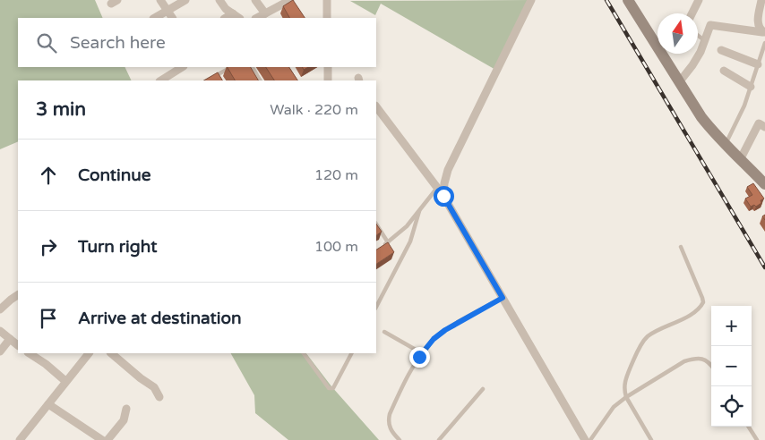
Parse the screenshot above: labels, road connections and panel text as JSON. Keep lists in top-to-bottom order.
{
  "north": "top",
  "page": {
    "search": "Search here",
    "heading": ["3 min", "Walk · 220 m"],
    "list": [
      ["Continue", "120 m"],
      ["Turn right", "100 m"],
      "Arrive at destination"
    ],
    "map_buttons": ["+", "−"]
  }
}
